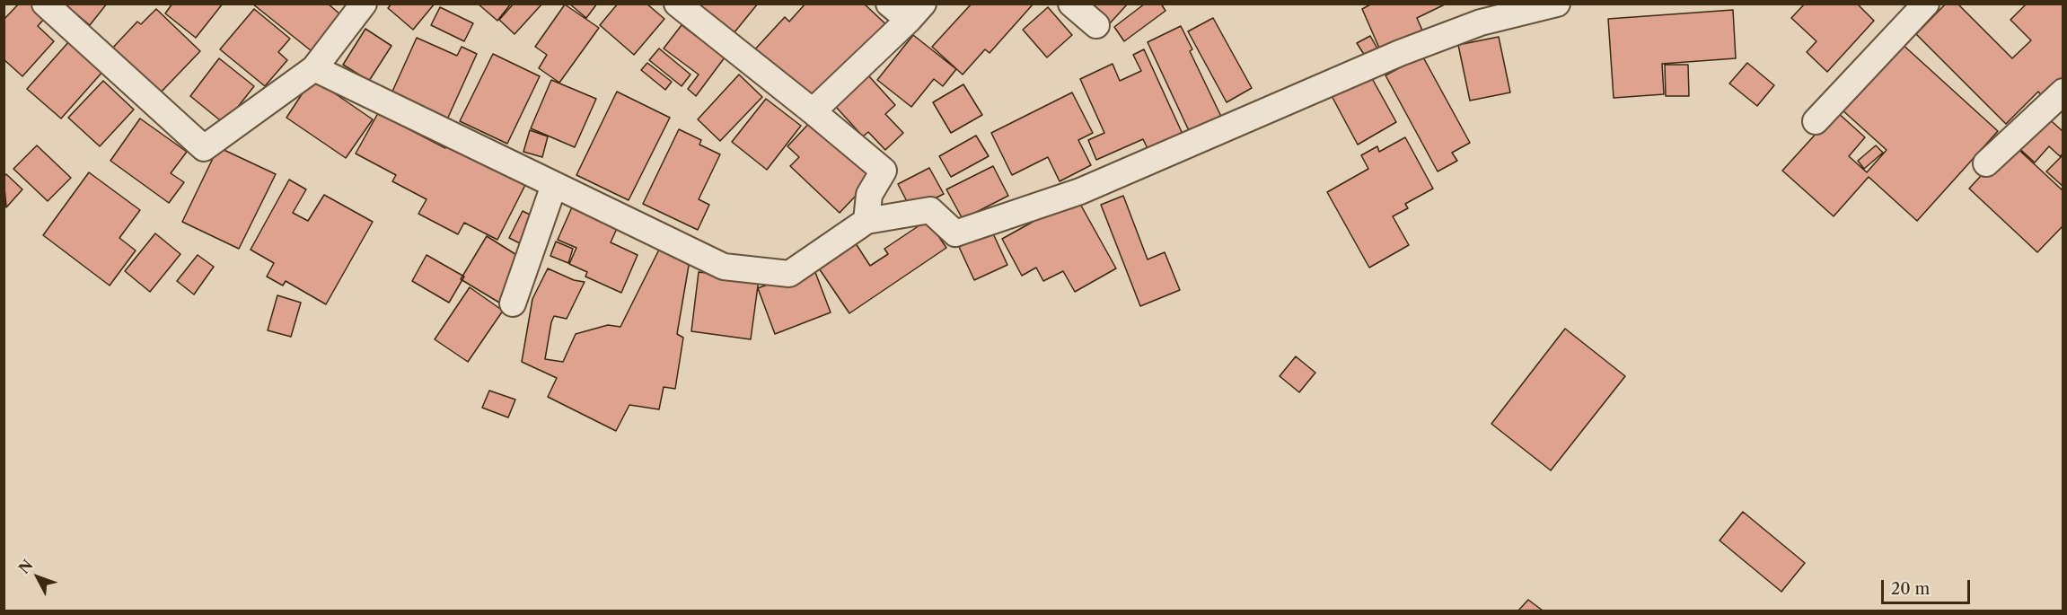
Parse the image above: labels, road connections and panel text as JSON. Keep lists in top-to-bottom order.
{
  "scale_bar": "20 m",
  "north": "top left"
}
